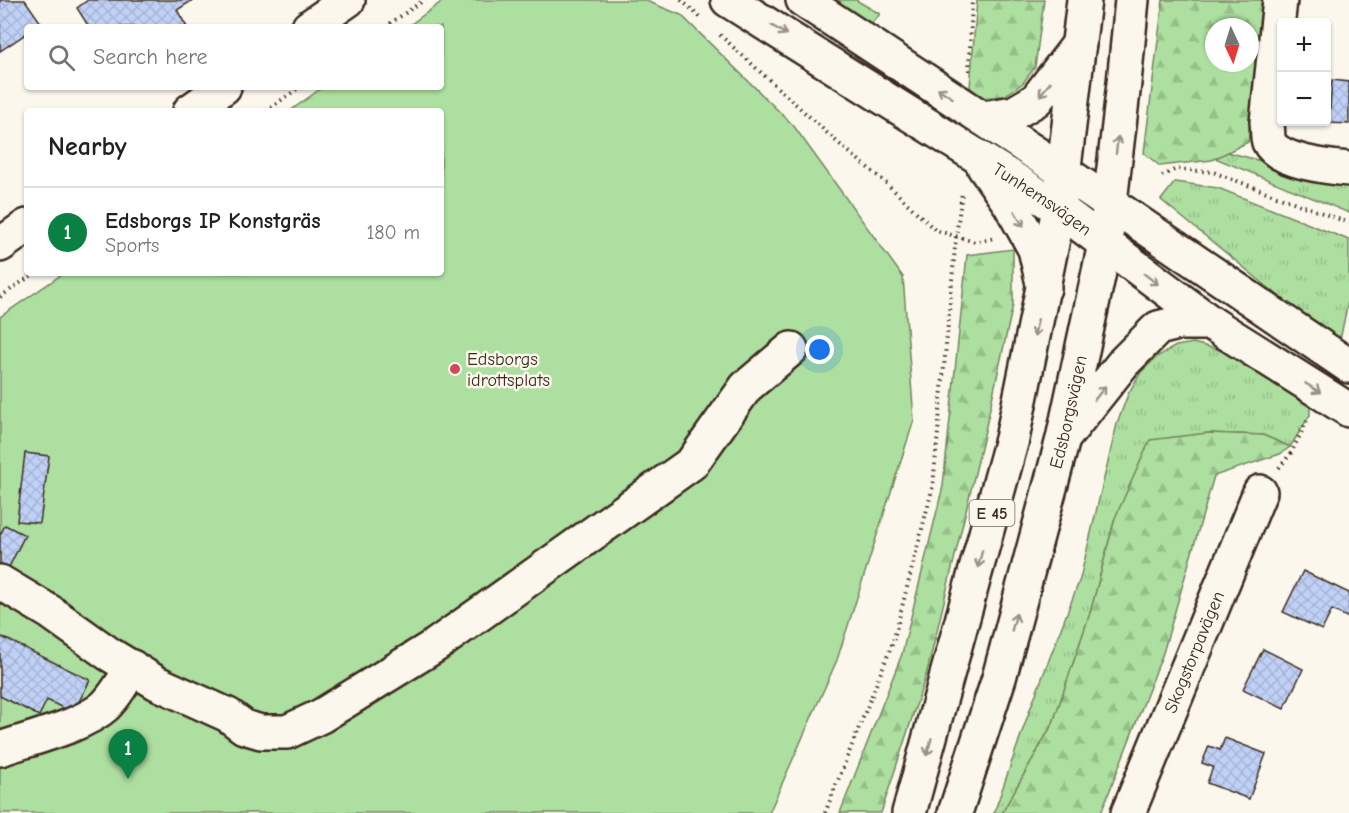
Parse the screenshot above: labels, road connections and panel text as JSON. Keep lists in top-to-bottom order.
{
  "streets": {
    "main road": [
      "Tunhemsvägen",
      "Edsborgsvägen",
      "E 45",
      "Skogstorpavägen"
    ]
  },
  "crossings": [
    ["Tunhemsvägen", "Edsborgsvägen"],
    ["Tunhemsvägen", "E 45"]
  ],
  "places": ["Edsborgs idrottsplats"],
  "north": "bottom",
  "page": {
    "map_buttons": ["+", "−"],
    "search": "Search here",
    "heading": "Nearby",
    "list": [
      {
        "mark": "1",
        "name": "Edsborgs IP Konstgräs",
        "note": "Sports",
        "value": "180 m"
      }
    ],
    "pins": "1"
  }
}
